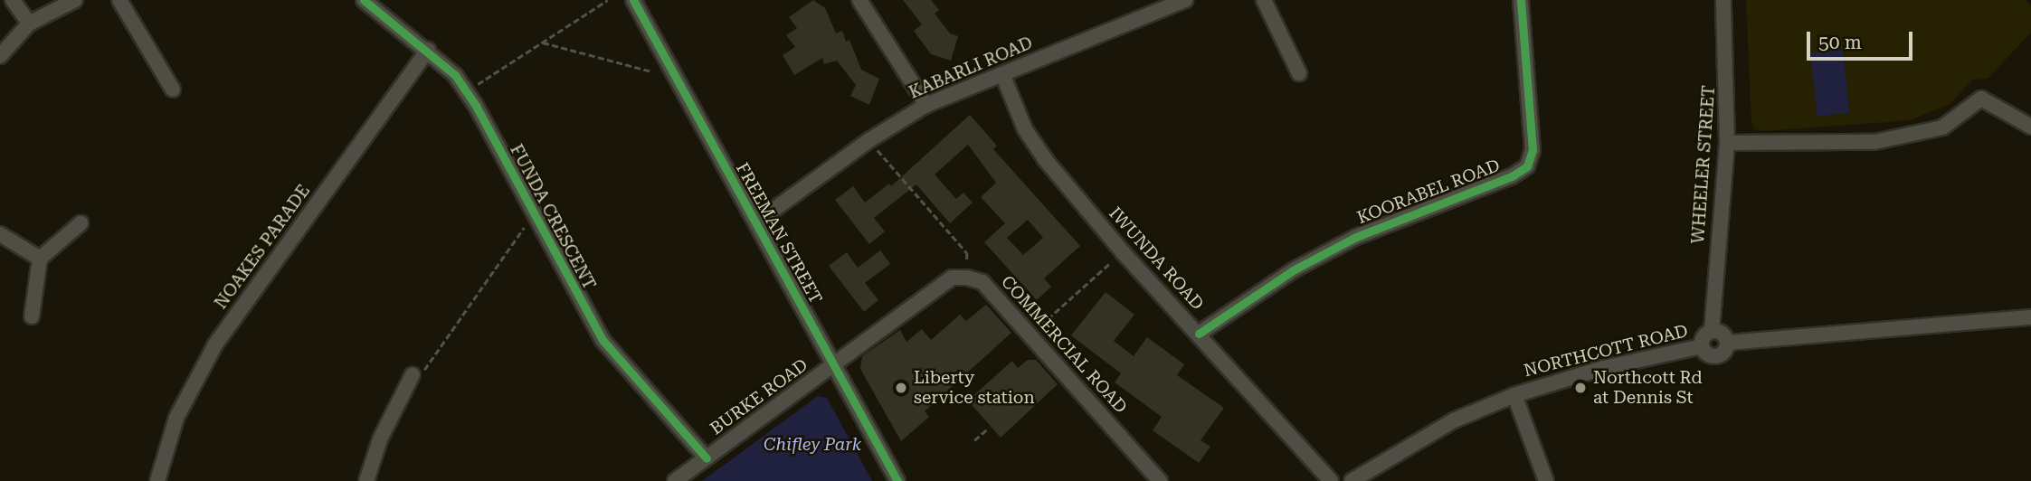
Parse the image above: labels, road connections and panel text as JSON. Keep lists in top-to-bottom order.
{
  "streets": {
    "street": [
      "KABARLI ROAD",
      "WHEELER STREET",
      "KOORABEL ROAD",
      "FUNDA CRESCENT",
      "FREEMAN STREET",
      "NOAKES PARADE",
      "IWUNDA ROAD",
      "COMMERCIAL ROAD",
      "NORTHCOTT ROAD",
      "BURKE ROAD"
    ]
  },
  "crossings": [
    ["KABARLI ROAD", "FREEMAN STREET"],
    ["KABARLI ROAD", "IWUNDA ROAD"],
    ["WHEELER STREET", "NORTHCOTT ROAD"],
    ["KOORABEL ROAD", "IWUNDA ROAD"],
    ["FUNDA CRESCENT", "NOAKES PARADE"],
    ["FUNDA CRESCENT", "BURKE ROAD"],
    ["FREEMAN STREET", "BURKE ROAD"]
  ],
  "parks": ["Chifley Park"],
  "places": ["Liberty service station", "Northcott Rd at Dennis St"],
  "scale_bar": "50 m"
}
